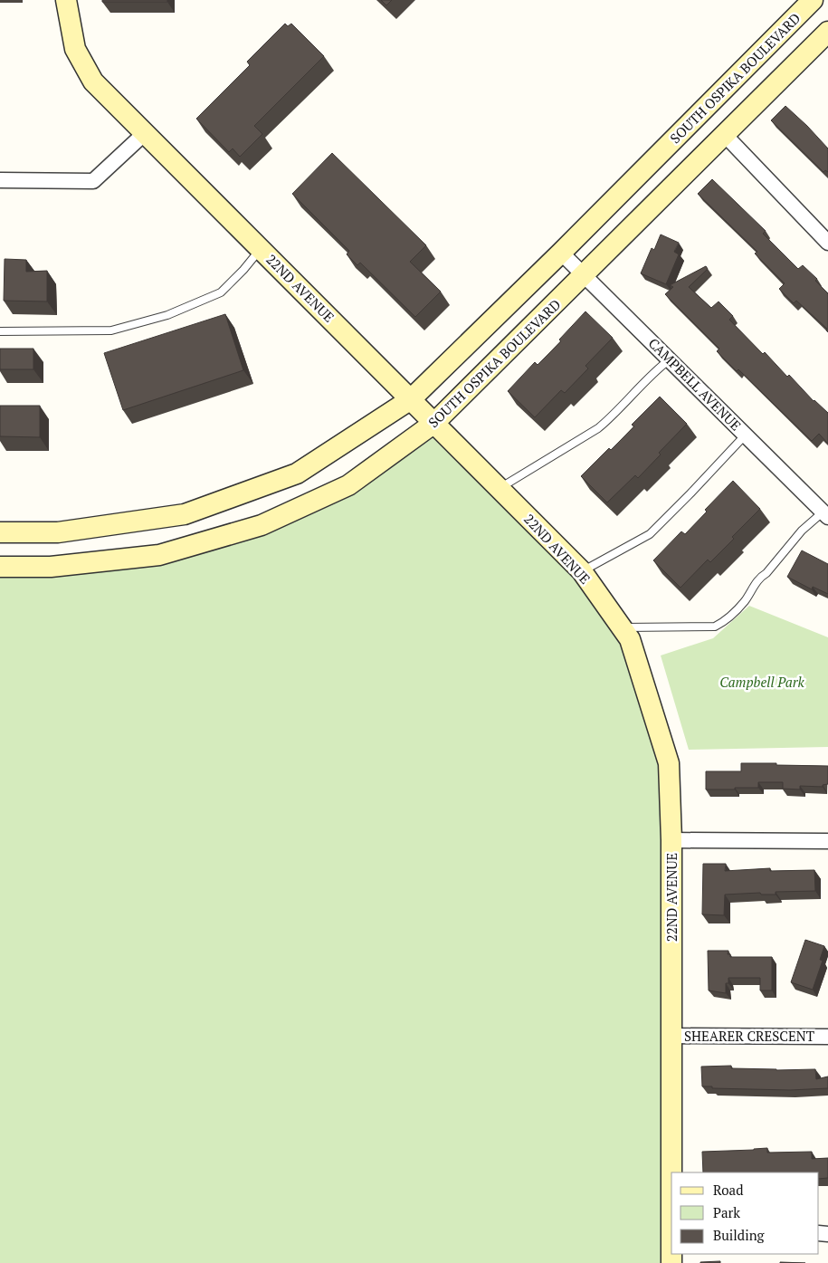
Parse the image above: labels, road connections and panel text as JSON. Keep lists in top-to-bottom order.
{
  "streets": {
    "main road": ["SOUTH OSPIKA BOULEVARD", "22ND AVENUE"],
    "street": ["CAMPBELL AVENUE", "SHEARER CRESCENT"]
  },
  "crossings": [
    ["SOUTH OSPIKA BOULEVARD", "22ND AVENUE"],
    ["SOUTH OSPIKA BOULEVARD", "CAMPBELL AVENUE"],
    ["22ND AVENUE", "SHEARER CRESCENT"]
  ],
  "parks": ["Campbell Park"],
  "legend": ["Road", "Park", "Building"]
}
